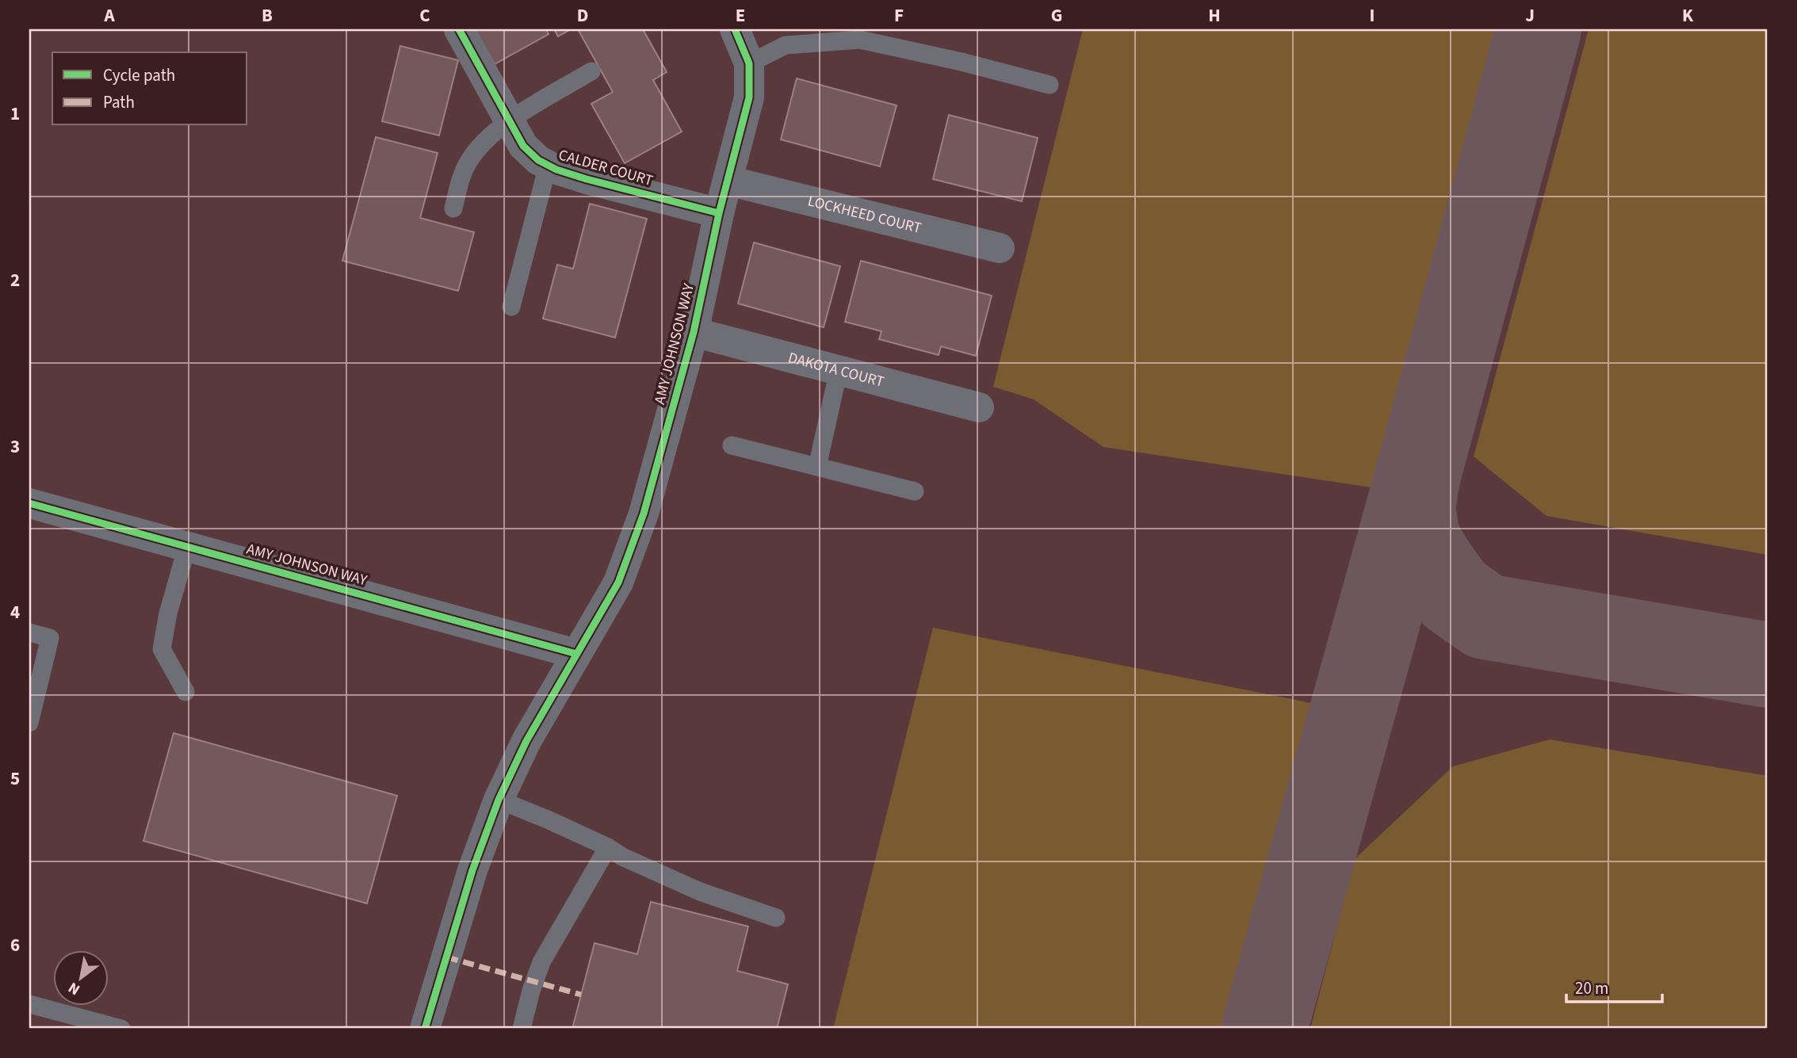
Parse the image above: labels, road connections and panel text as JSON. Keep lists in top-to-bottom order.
{
  "streets": {
    "street": [
      "CALDER COURT",
      "LOCKHEED COURT",
      "AMY JOHNSON WAY",
      "DAKOTA COURT"
    ]
  },
  "crossings": [
    ["CALDER COURT", "AMY JOHNSON WAY"],
    ["LOCKHEED COURT", "AMY JOHNSON WAY"],
    ["AMY JOHNSON WAY", "DAKOTA COURT"]
  ],
  "legend": ["Cycle path", "Path"],
  "scale_bar": "20 m",
  "north": "bottom left",
  "grid": {
    "columns": [
      "A",
      "B",
      "C",
      "D",
      "E",
      "F",
      "G",
      "H",
      "I",
      "J",
      "K"
    ],
    "rows": [
      "1",
      "2",
      "3",
      "4",
      "5",
      "6"
    ]
  }
}
